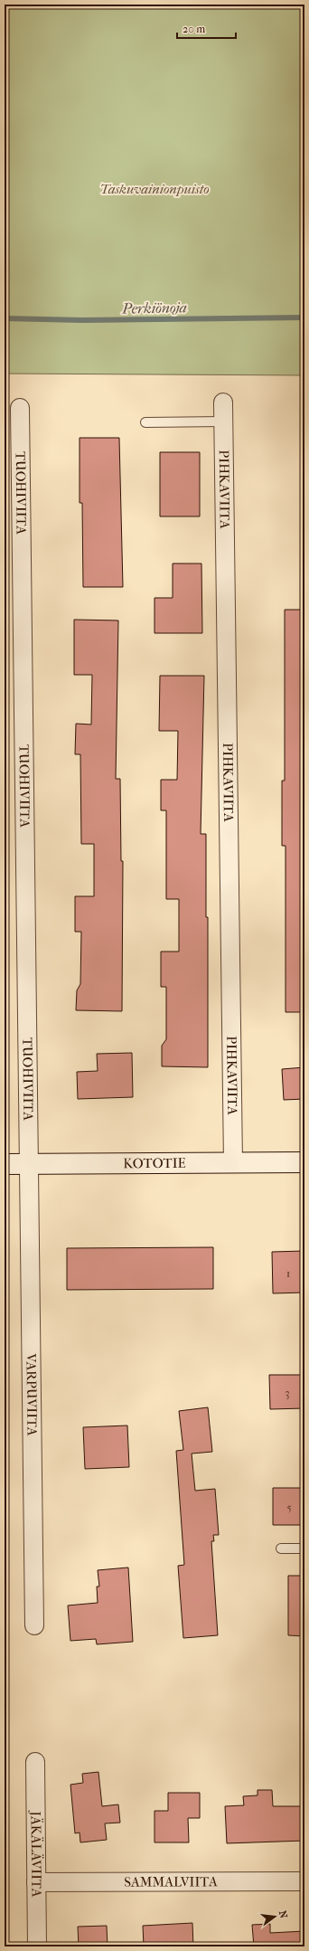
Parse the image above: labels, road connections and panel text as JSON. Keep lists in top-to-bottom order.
{
  "streets": {
    "street": [
      "PIHKAVIITA",
      "TUOHIVIITA",
      "KOTOTIE",
      "VARPUVIITA",
      "JÄKÄLÄVIITA",
      "SAMMALVIITA"
    ]
  },
  "crossings": [
    ["PIHKAVIITA", "KOTOTIE"],
    ["TUOHIVIITA", "KOTOTIE"],
    ["TUOHIVIITA", "VARPUVIITA"],
    ["KOTOTIE", "VARPUVIITA"],
    ["JÄKÄLÄVIITA", "SAMMALVIITA"]
  ],
  "water": ["Perkiönoja"],
  "parks": ["Taskuvainionpuisto"],
  "house_numbers": ["1", "3", "5"],
  "scale_bar": "20 m",
  "north": "right"
}
